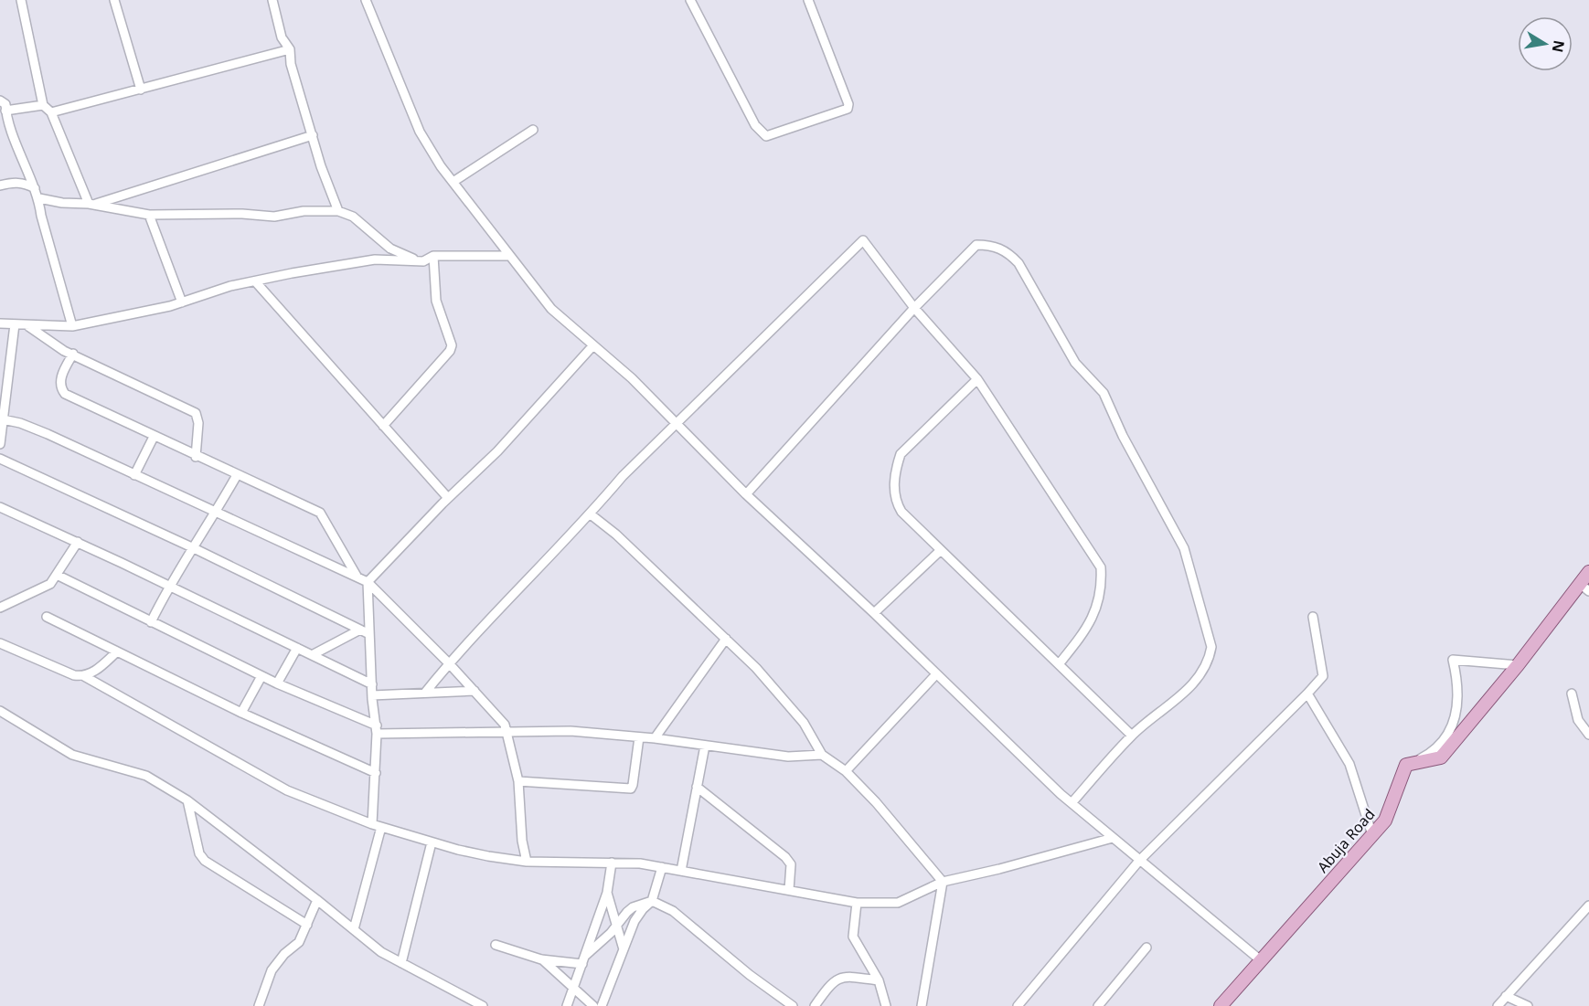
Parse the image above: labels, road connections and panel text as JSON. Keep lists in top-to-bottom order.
{
  "streets": {
    "main road": ["Abuja Road"]
  },
  "north": "right"
}
